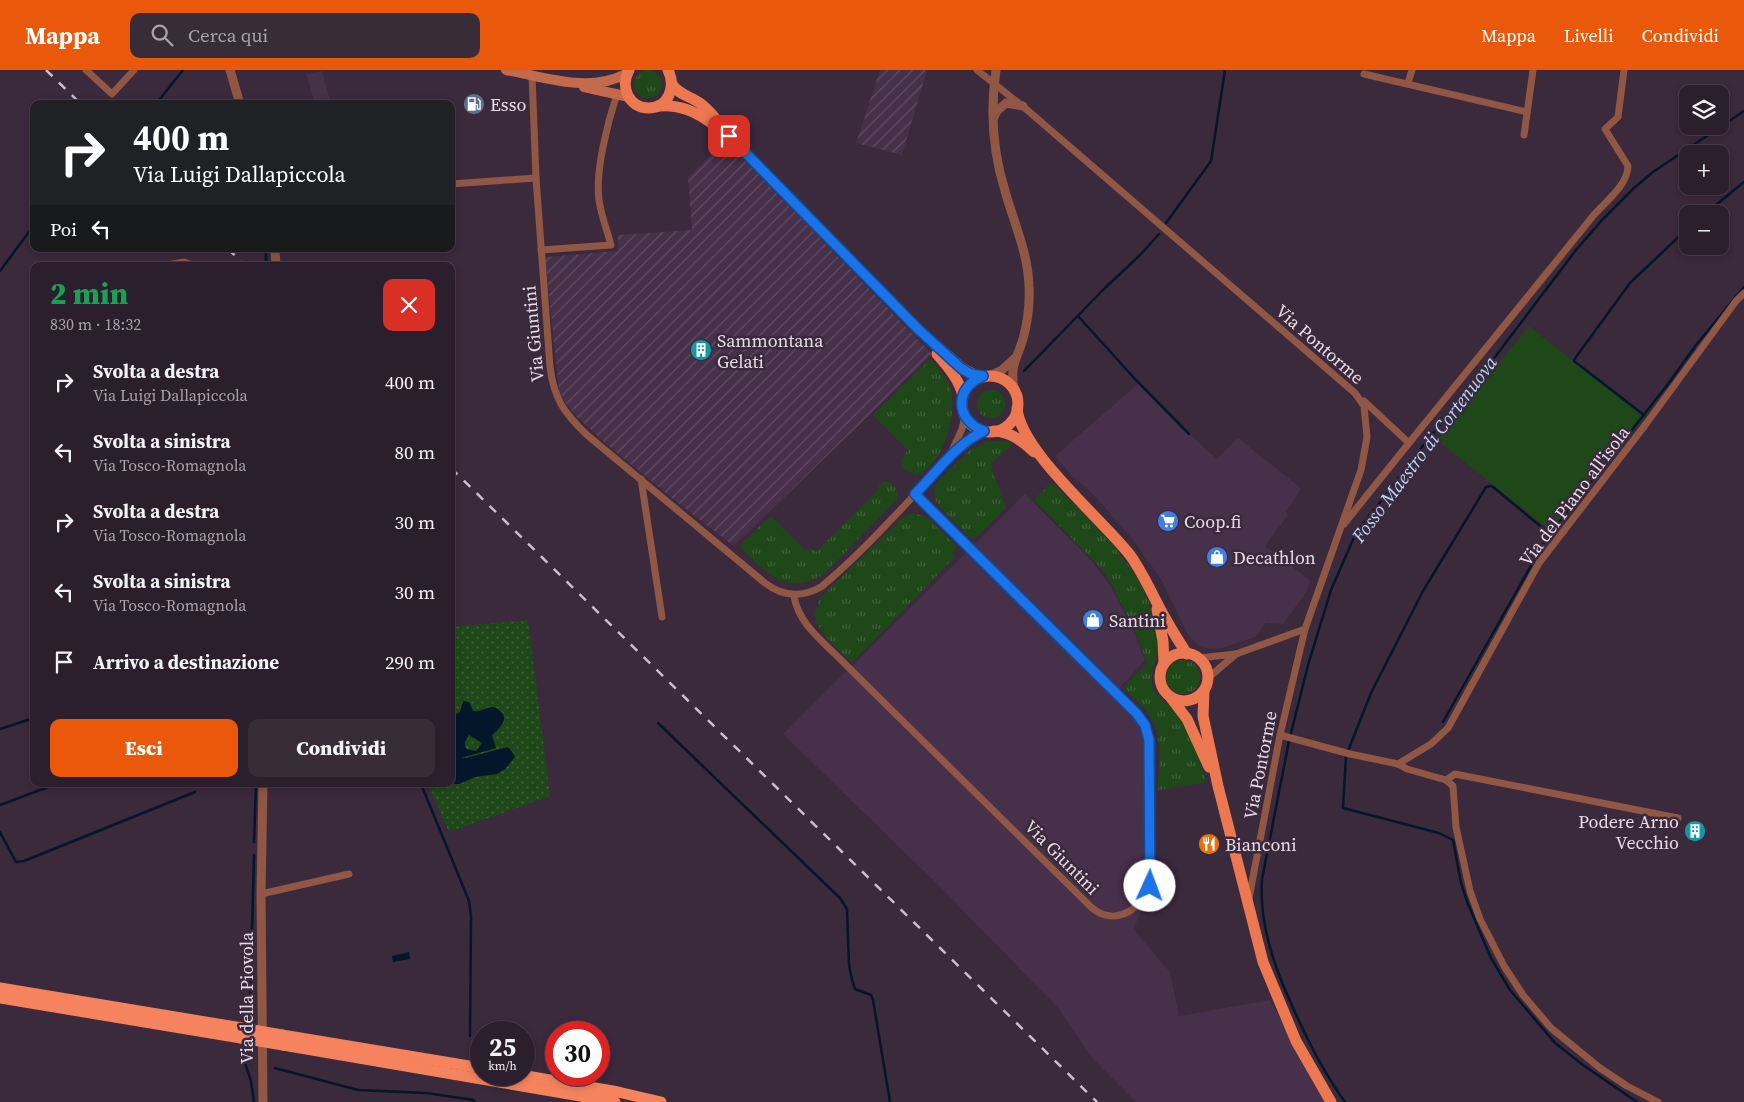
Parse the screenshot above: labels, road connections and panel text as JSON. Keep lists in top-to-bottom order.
{
  "streets": {
    "street": [
      "Via Giuntini",
      "Via Pontorme",
      "Via del Piano all'isola",
      "Via della Piovola"
    ]
  },
  "water": ["Fosso Maestro di Cortenuova"],
  "places": {
    "fuel station": ["Esso"],
    "building": ["Sammontana Gelati", "Podere Arno Vecchio"],
    "supermarket": ["Coop.fi"],
    "shop": ["Decathlon", "Santini"],
    "restaurant": ["Bianconi"]
  },
  "page": {
    "header": "Mappa",
    "search": "Cerca qui",
    "nav": ["Mappa", "Livelli", "Condividi"],
    "map_buttons": ["+", "−"],
    "turn": ["400 m", "Via Luigi Dallapiccola"],
    "then": "Poi",
    "heading": ["2 min", "830 m · 18:32"],
    "list": [
      {
        "name": "Svolta a destra",
        "note": "Via Luigi Dallapiccola",
        "value": "400 m"
      },
      {
        "name": "Svolta a sinistra",
        "note": "Via Tosco-Romagnola",
        "value": "80 m"
      },
      {
        "name": "Svolta a destra",
        "note": "Via Tosco-Romagnola",
        "value": "30 m"
      },
      {
        "name": "Svolta a sinistra",
        "note": "Via Tosco-Romagnola",
        "value": "30 m"
      },
      {
        "name": "Arrivo a destinazione",
        "value": "290 m"
      }
    ],
    "buttons": ["Esci", "Condividi"],
    "speed": "25 km/h",
    "limit": "30"
  }
}
